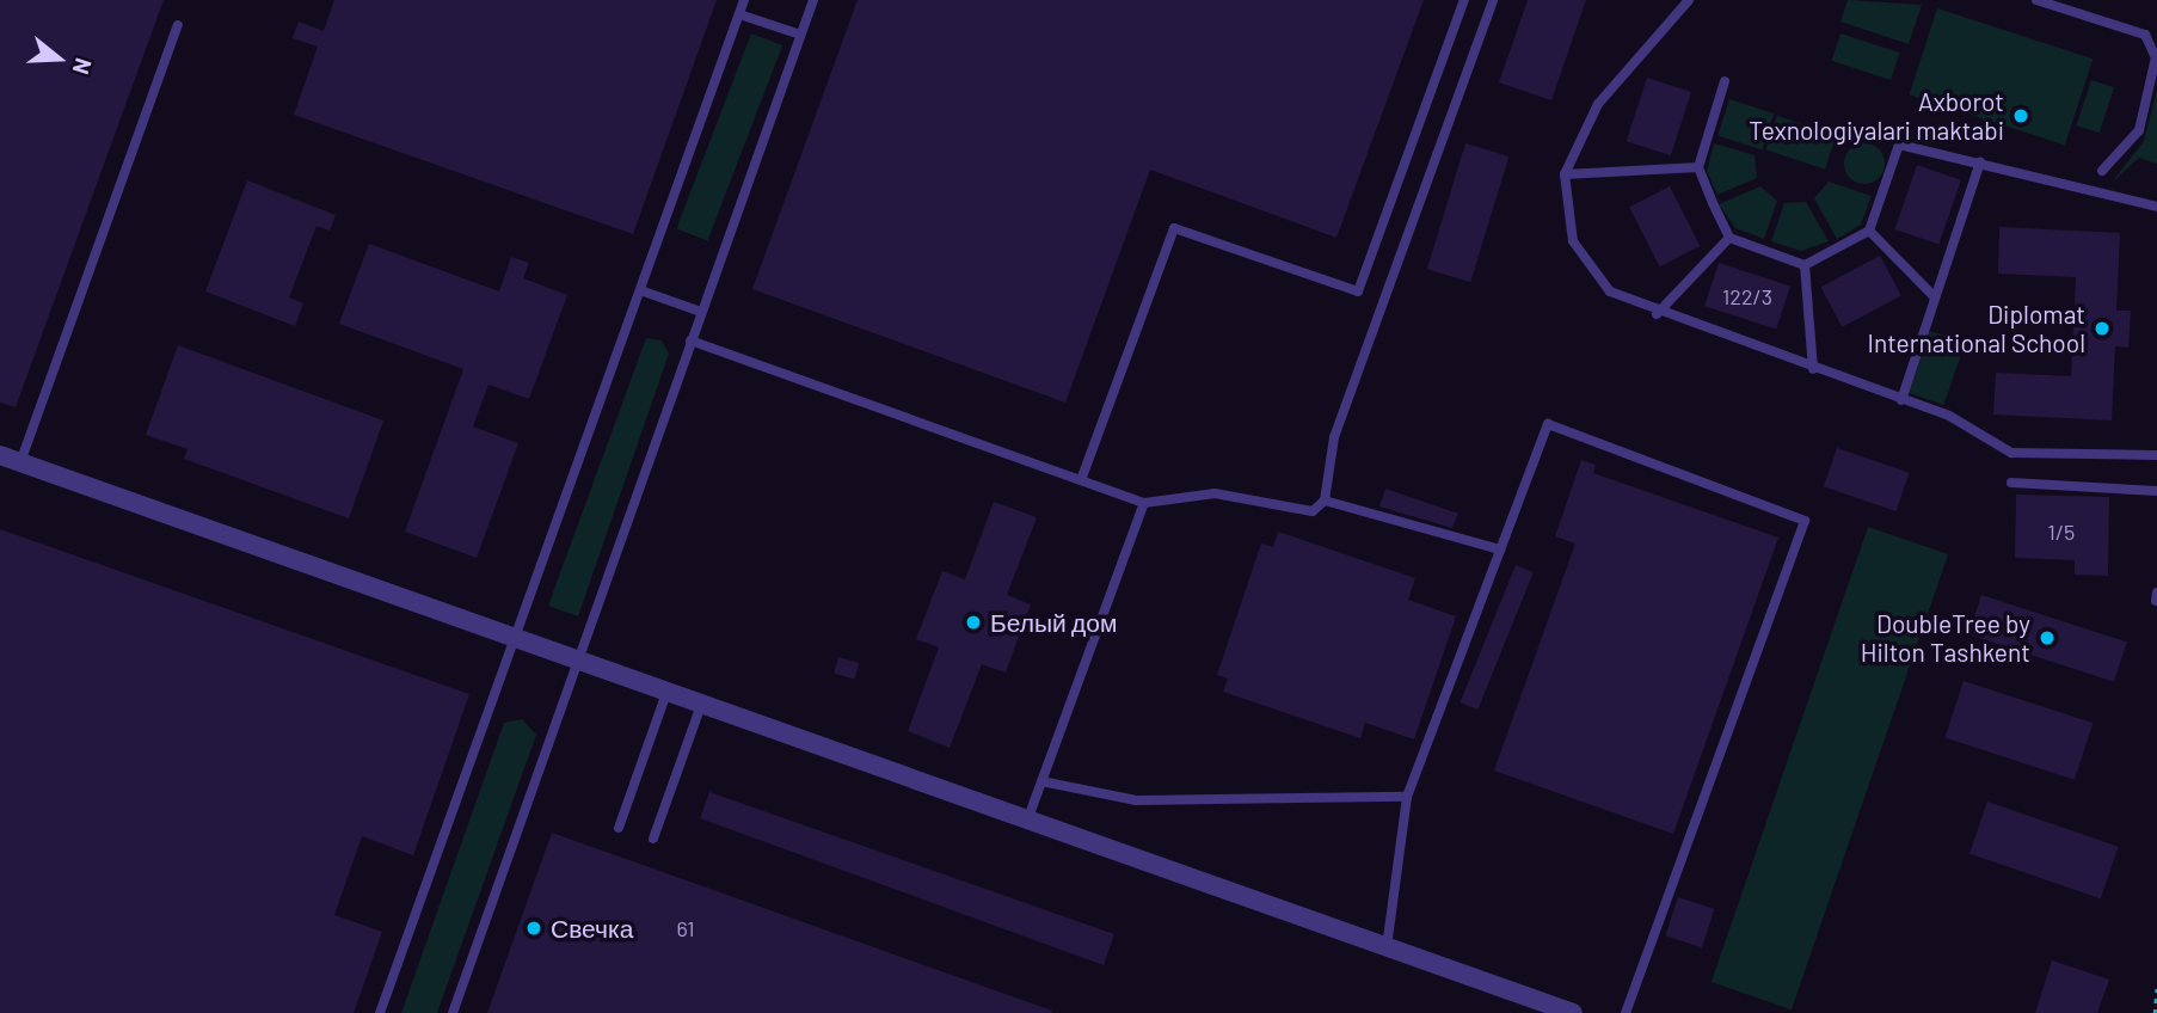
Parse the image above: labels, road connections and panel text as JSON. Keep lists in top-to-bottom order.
{
  "places": [
    "Axborot Texnologiyalari maktabi",
    "Diplomat International School",
    "Белый дом",
    "DoubleTree by Hilton Tashkent",
    "Свечка"
  ],
  "house_numbers": ["122/3", "1/5", "61"],
  "north": "right"
}
